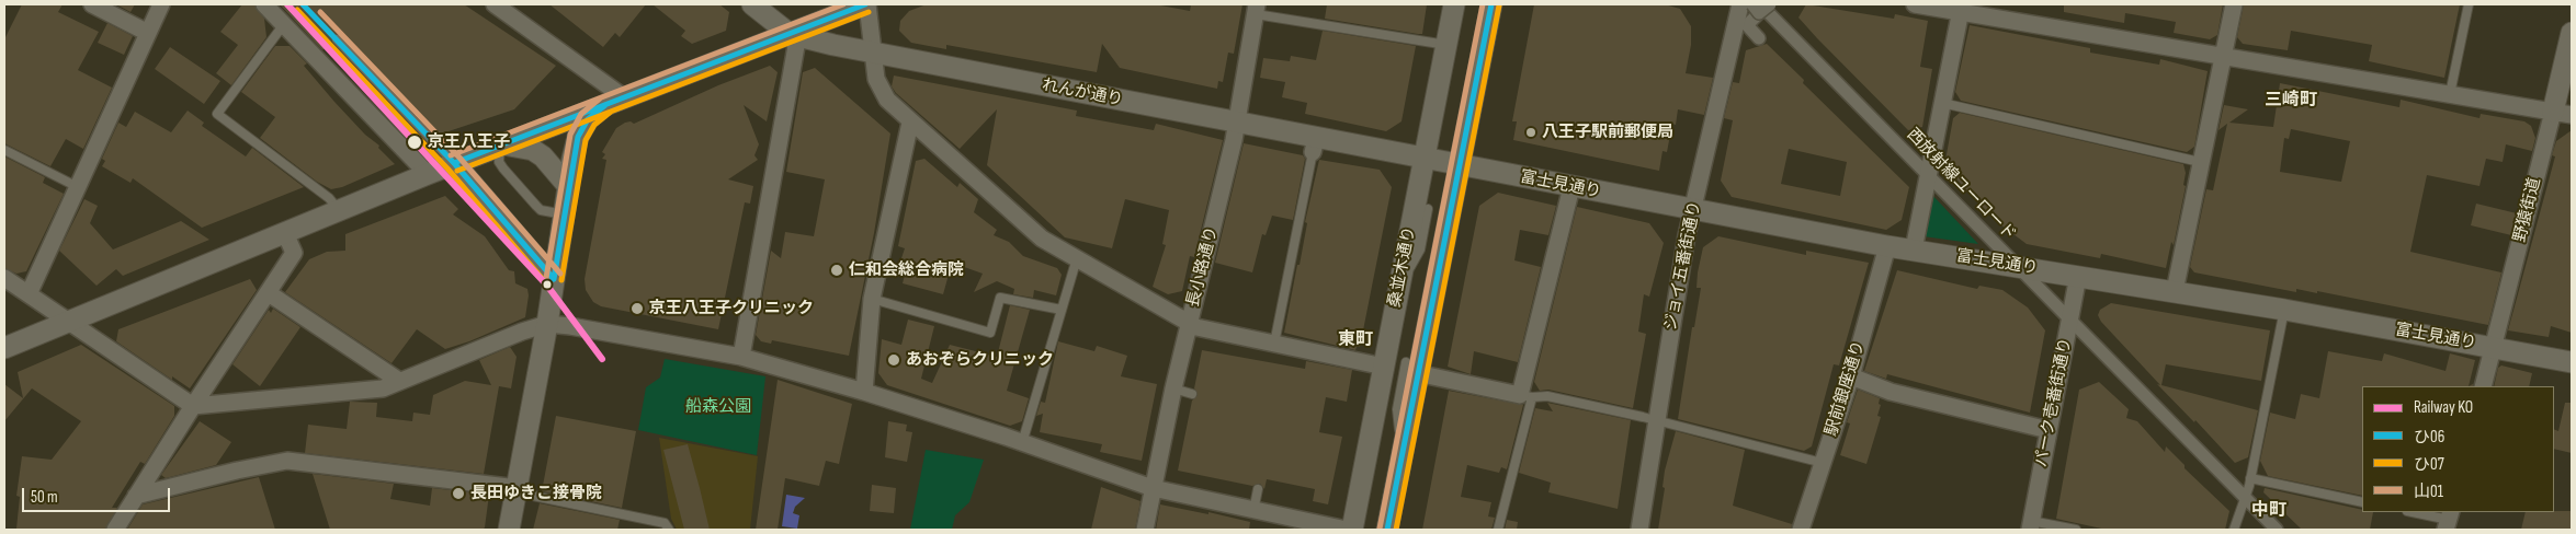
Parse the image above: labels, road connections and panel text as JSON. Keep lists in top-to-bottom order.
{
  "streets": {
    "street": [
      "れんが通り",
      "富士見通り",
      "西放射線ユーロード",
      "野猿街道",
      "ジョイ五番街通り",
      "長小路通り",
      "桑並木通り",
      "駅前銀座通り",
      "パーク壱番街通り"
    ]
  },
  "crossings": [
    ["れんが通り", "富士見通り"],
    ["れんが通り", "長小路通り"],
    ["れんが通り", "桑並木通り"],
    ["富士見通り", "西放射線ユーロード"],
    ["富士見通り", "野猿街道"],
    ["富士見通り", "ジョイ五番街通り"],
    ["富士見通り", "桑並木通り"],
    ["富士見通り", "駅前銀座通り"],
    ["富士見通り", "パーク壱番街通り"],
    ["西放射線ユーロード", "パーク壱番街通り"]
  ],
  "districts": ["三崎町", "東町", "中町"],
  "parks": ["船森公園"],
  "places": [
    "八王子駅前郵便局",
    "京王八王子",
    "仁和会総合病院",
    "京王八王子クリニック",
    "あおぞらクリニック",
    "長田ゆきこ接骨院"
  ],
  "lines": [
    "rail line KO",
    "transit line ひ06",
    "transit line 山01",
    "transit line ひ07"
  ],
  "legend": [
    "Railway KO",
    "ひ06",
    "ひ07",
    "山01"
  ],
  "scale_bar": "50 m"
}
